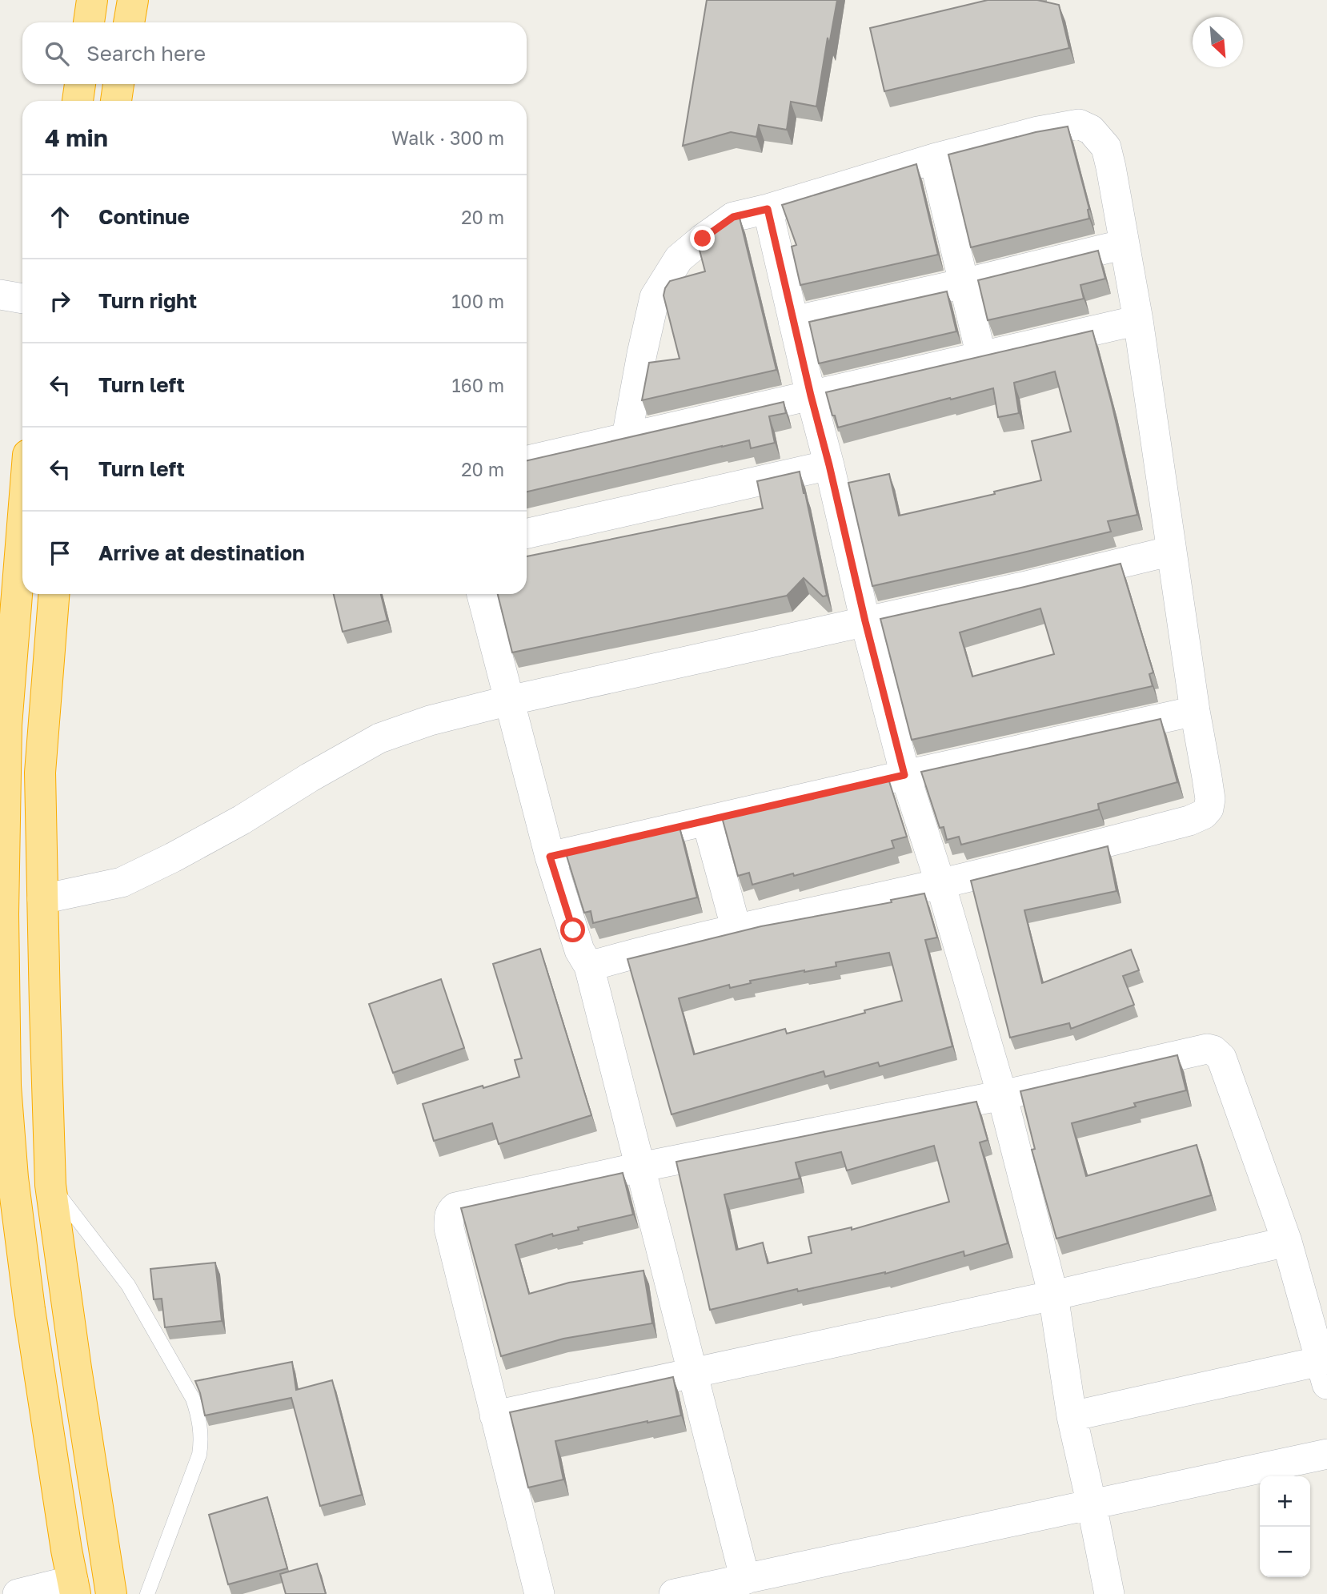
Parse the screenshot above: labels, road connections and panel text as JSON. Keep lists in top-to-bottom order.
{
  "north": "bottom right",
  "page": {
    "search": "Search here",
    "heading": ["4 min", "Walk · 300 m"],
    "list": [
      ["Continue", "20 m"],
      ["Turn right", "100 m"],
      ["Turn left", "160 m"],
      ["Turn left", "20 m"],
      "Arrive at destination"
    ],
    "map_buttons": ["+", "−"]
  }
}
